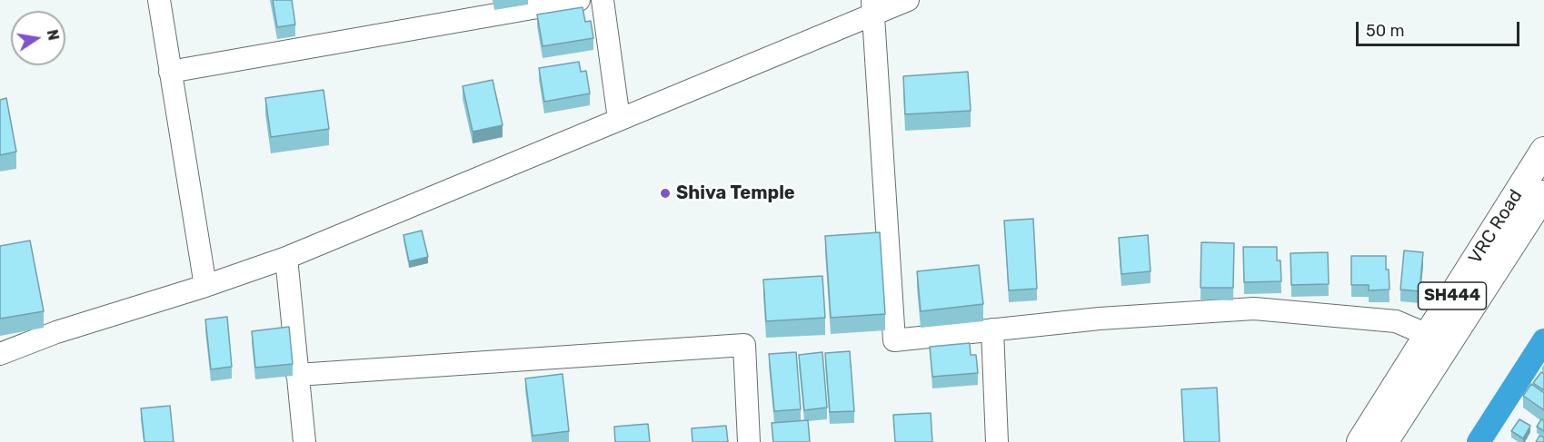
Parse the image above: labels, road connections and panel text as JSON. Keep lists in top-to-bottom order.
{
  "streets": {
    "main road": ["VRC Road", "SH444"]
  },
  "crossings": [
    ["VRC Road", "SH444"]
  ],
  "places": ["Shiva Temple"],
  "scale_bar": "50 m",
  "north": "right"
}
